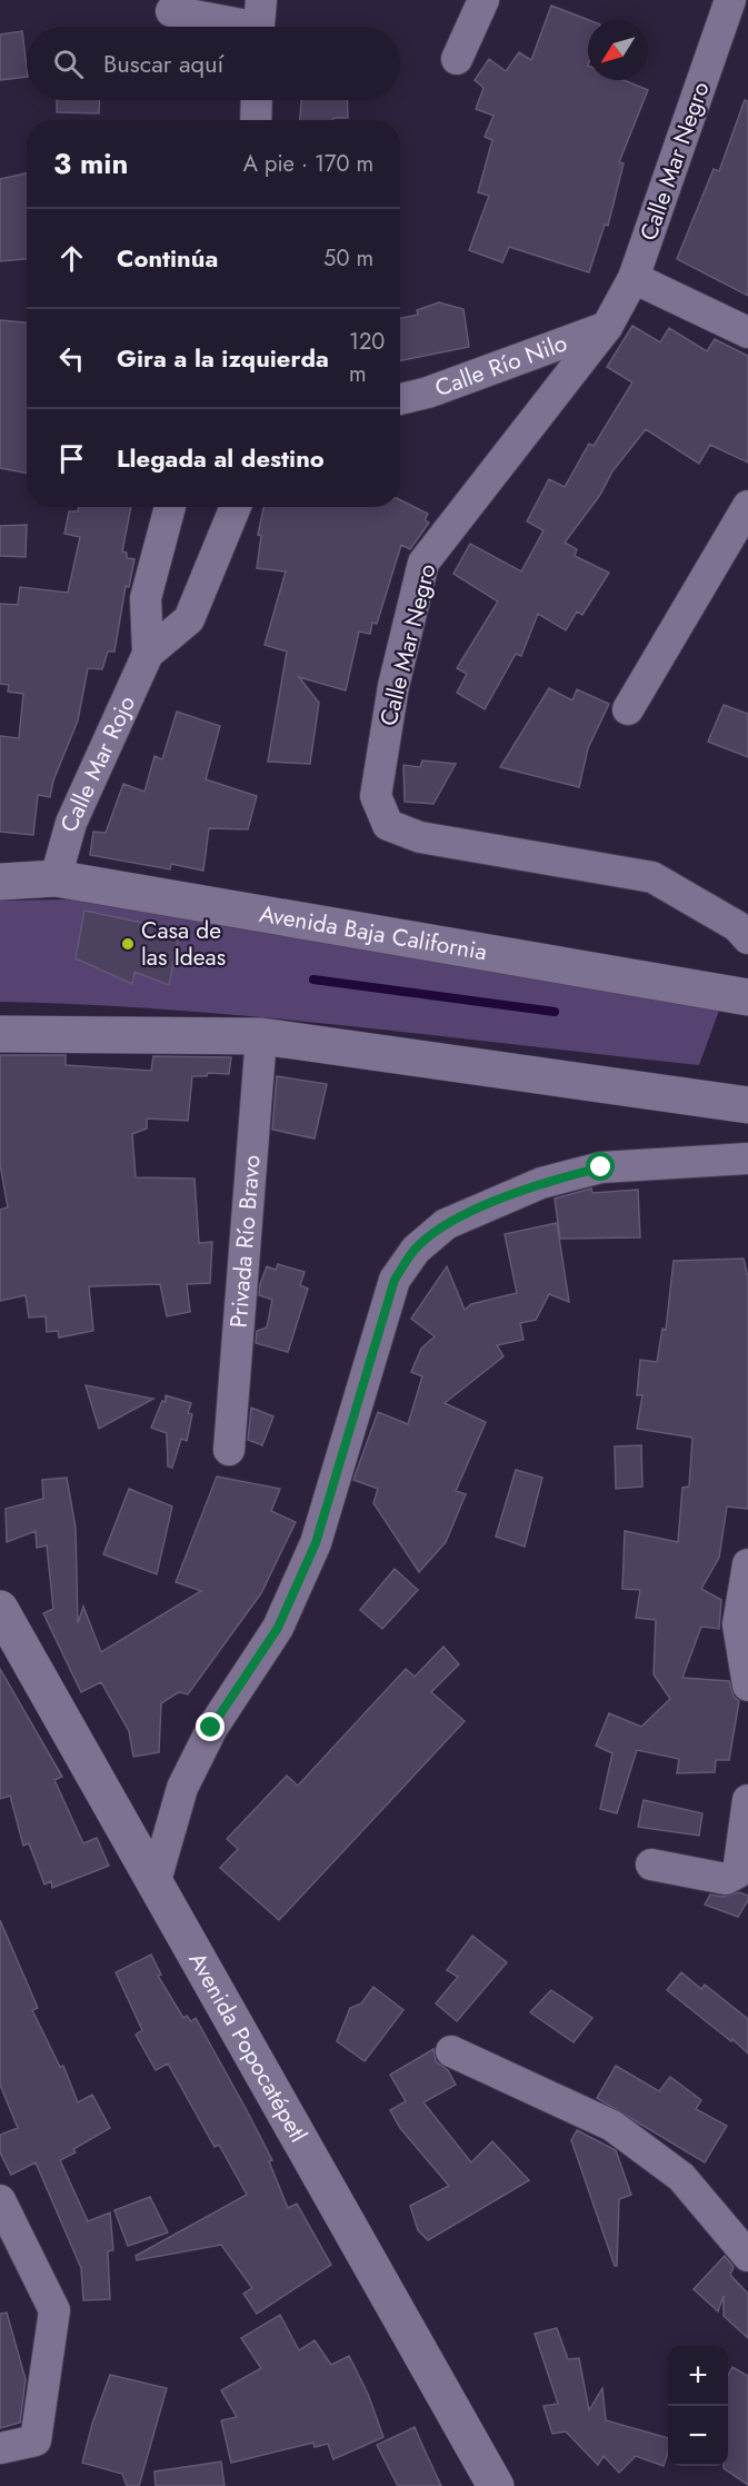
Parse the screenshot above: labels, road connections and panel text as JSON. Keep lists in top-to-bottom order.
{
  "streets": {
    "street": [
      "Calle Mar Negro",
      "Calle Río Nilo",
      "Calle Mar Rojo",
      "Avenida Baja California",
      "Privada Río Bravo",
      "Avenida Popocatépetl"
    ]
  },
  "crossings": [
    ["Calle Mar Negro", "Calle Río Nilo"],
    ["Calle Mar Rojo", "Avenida Baja California"]
  ],
  "places": ["Casa de las Ideas"],
  "north": "bottom left",
  "page": {
    "search": "Buscar aquí",
    "heading": ["3 min", "A pie · 170 m"],
    "list": [
      ["Continúa", "50 m"],
      ["Gira a la izquierda", "120 m"],
      "Llegada al destino"
    ],
    "map_buttons": ["+", "−"]
  }
}
